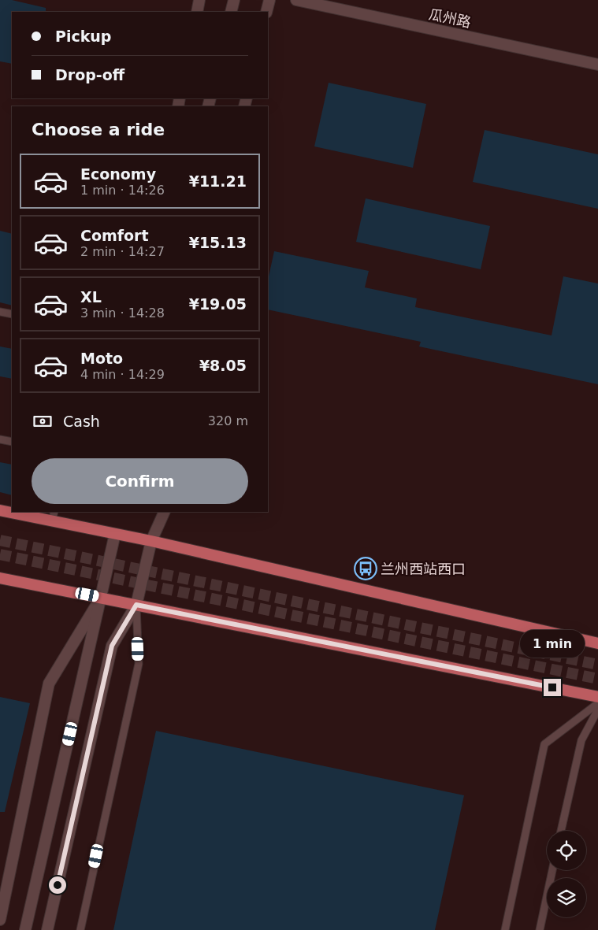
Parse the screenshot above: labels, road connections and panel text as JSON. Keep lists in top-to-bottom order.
{
  "streets": {
    "main road": ["瓜州路"]
  },
  "places": {
    "bus stop": ["兰州西站西口"]
  },
  "page": {
    "banner": ["Pickup", "Drop-off"],
    "heading": "Choose a ride",
    "list": [
      {
        "name": "Economy",
        "note": "1 min · 14:26",
        "value": "¥11.21"
      },
      {
        "name": "Comfort",
        "note": "2 min · 14:27",
        "value": "¥15.13"
      },
      {
        "name": "XL",
        "note": "3 min · 14:28",
        "value": "¥19.05"
      },
      {
        "name": "Moto",
        "note": "4 min · 14:29",
        "value": "¥8.05"
      }
    ],
    "pay": ["Cash", "320 m"],
    "buttons": "Confirm",
    "bubble": "1 min"
  }
}
